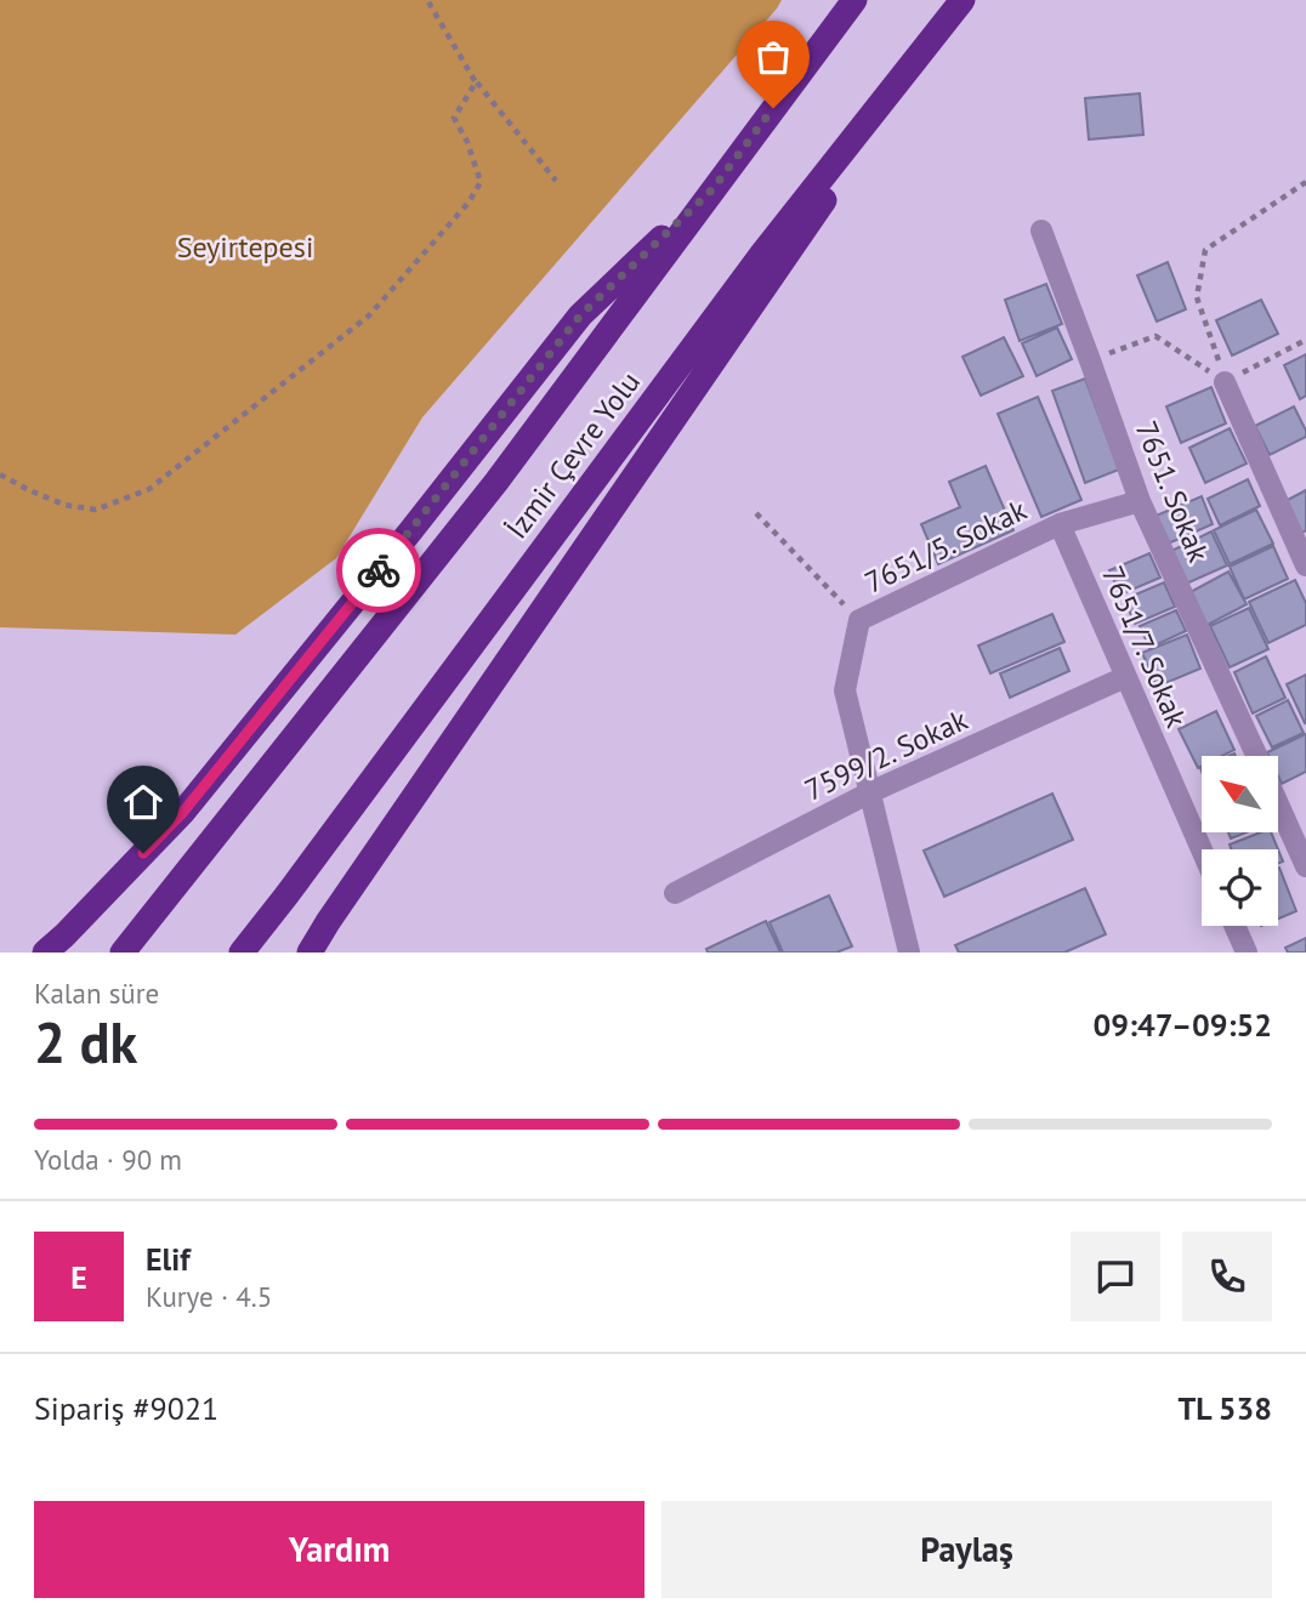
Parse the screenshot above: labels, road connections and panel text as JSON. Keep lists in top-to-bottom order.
{
  "streets": {
    "highway": ["İzmir Çevre Yolu"],
    "street": [
      "7651. Sokak",
      "7651/5. Sokak",
      "7651/7. Sokak",
      "7599/2. Sokak"
    ]
  },
  "crossings": [
    ["7651. Sokak", "7651/5. Sokak"],
    ["7651/5. Sokak", "7651/7. Sokak"],
    ["7651/5. Sokak", "7599/2. Sokak"],
    ["7651/7. Sokak", "7599/2. Sokak"]
  ],
  "parks": ["Seyirtepesi"],
  "north": "top left",
  "page": {
    "heading": ["2 dk", "Kalan süre", "09:47–09:52"],
    "panel": [
      "Elif",
      "Kurye · 4.5",
      "Sipariş #9021",
      "TL 538"
    ],
    "bar": "Yolda · 90 m",
    "round": "E",
    "buttons": ["Yardım", "Paylaş"]
  }
}
